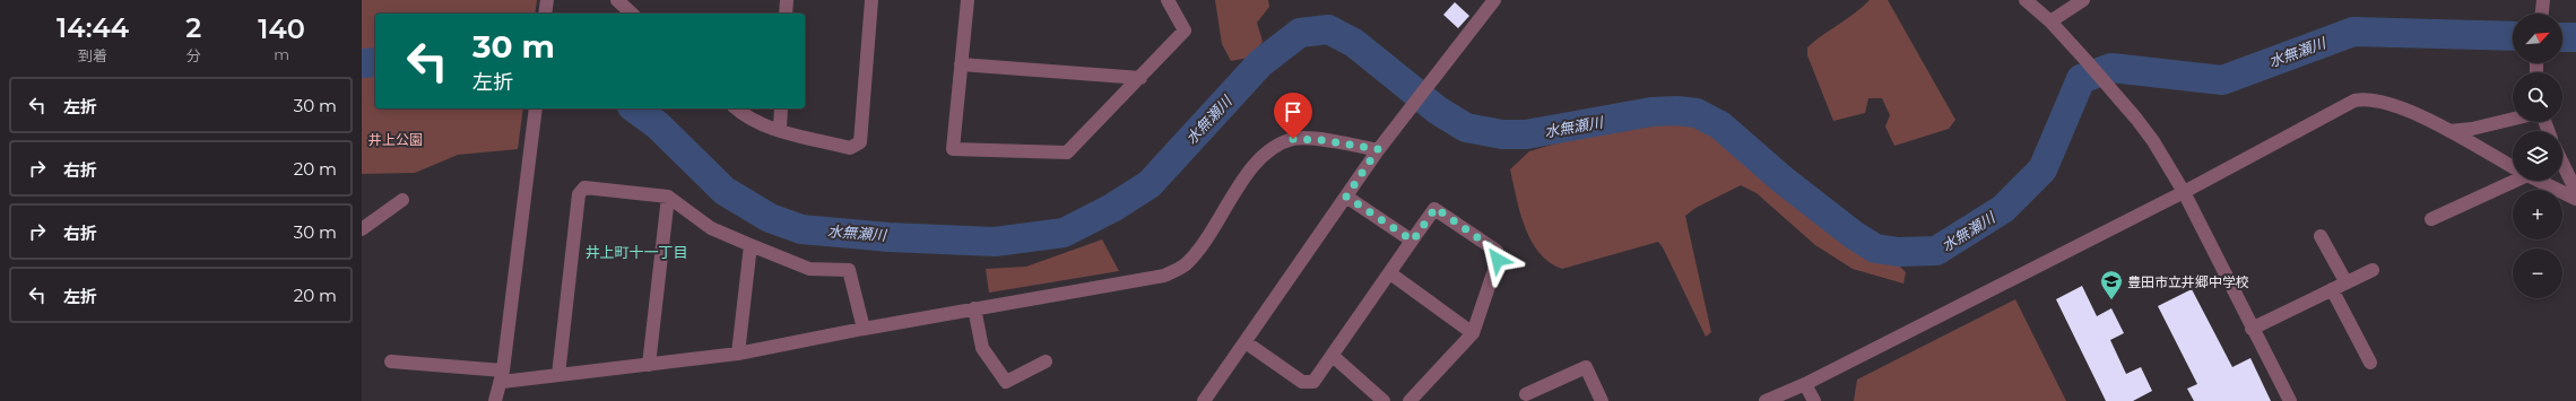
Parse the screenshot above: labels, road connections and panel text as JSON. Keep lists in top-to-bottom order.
{
  "districts": ["井上町十一丁目"],
  "water": ["水無瀬川"],
  "parks": ["井上公園"],
  "places": {
    "school or university": ["豊田市立井郷中学校"]
  },
  "north": "top right",
  "page": {
    "eta": [
      "14:44",
      "到着",
      "2",
      "分",
      "140",
      "m"
    ],
    "map_buttons": ["+", "−"],
    "turn": ["30 m", "左折"],
    "list": [
      {
        "name": "左折",
        "value": "30 m"
      },
      {
        "name": "右折",
        "value": "20 m"
      },
      {
        "name": "右折",
        "value": "30 m"
      },
      {
        "name": "左折",
        "value": "20 m"
      }
    ]
  }
}
